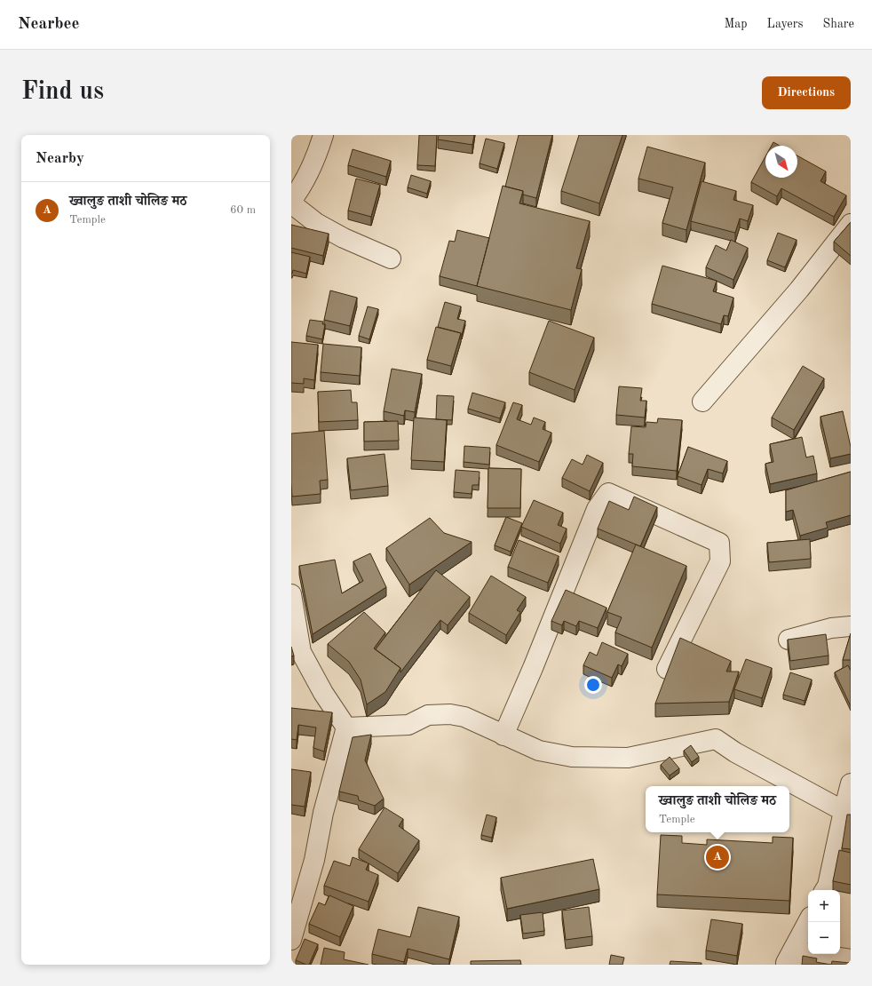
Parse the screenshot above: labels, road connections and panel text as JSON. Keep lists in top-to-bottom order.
{
  "north": "bottom right",
  "page": {
    "header": "Nearbee",
    "nav": ["Map", "Layers", "Share"],
    "buttons": "Directions",
    "title": "Find us",
    "heading": "Nearby",
    "list": [
      {
        "mark": "A",
        "name": "ख्वालुङ ताशी चोलिङ मठ",
        "note": "Temple",
        "value": "60 m"
      }
    ],
    "popup": ["ख्वालुङ ताशी चोलिङ मठ", "Temple"],
    "pins": "A",
    "map_buttons": ["+", "−"]
  }
}
